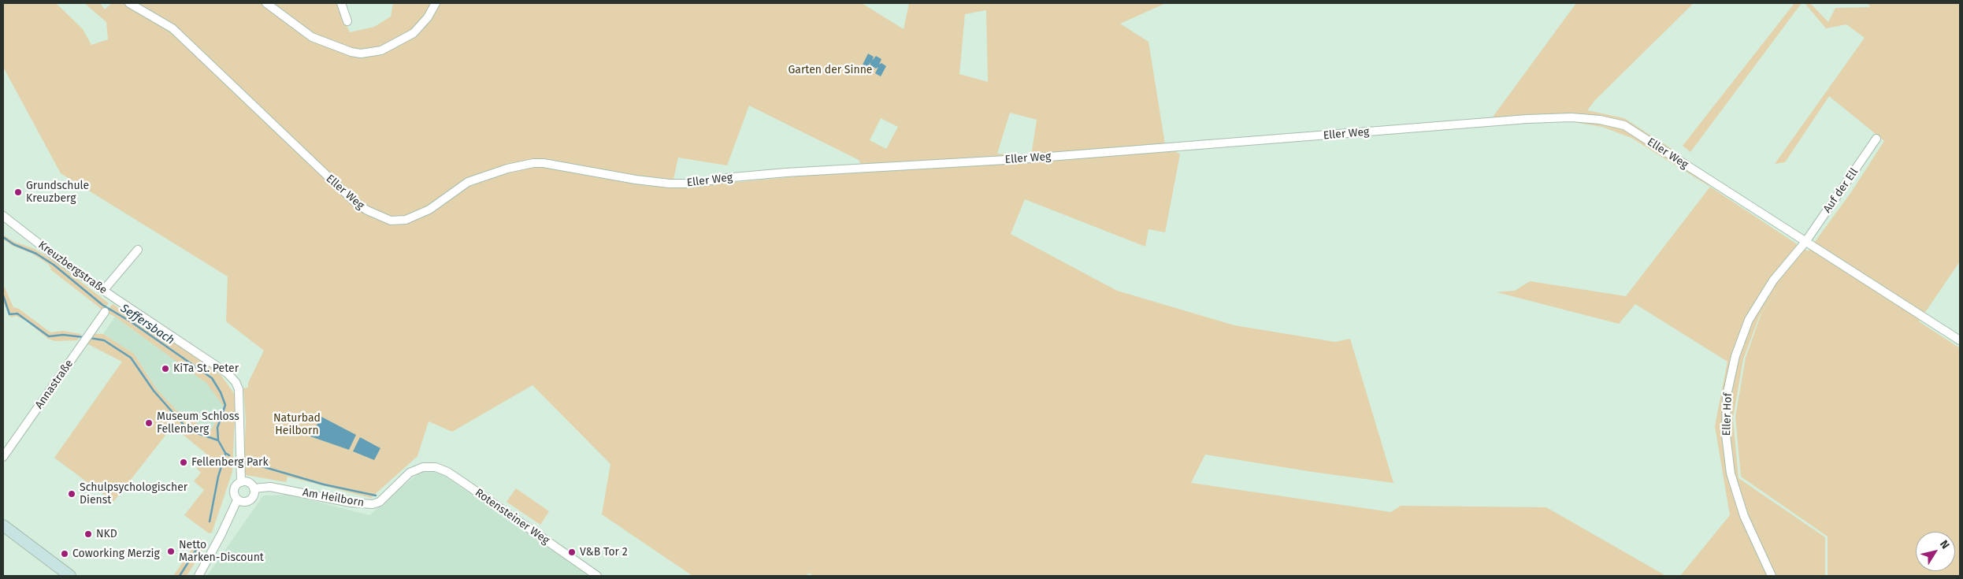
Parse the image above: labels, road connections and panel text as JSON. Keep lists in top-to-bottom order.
{
  "streets": {
    "street": [
      "Eller Weg",
      "Auf der Ell",
      "Kreuzbergstraße",
      "Annastraße",
      "Eller Hof",
      "Am Heilborn",
      "Rotensteiner Weg"
    ]
  },
  "crossings": [
    ["Eller Weg", "Auf der Ell"],
    ["Eller Weg", "Eller Hof"],
    ["Auf der Ell", "Eller Hof"],
    ["Kreuzbergstraße", "Am Heilborn"],
    ["Am Heilborn", "Rotensteiner Weg"]
  ],
  "water": ["Seffersbach"],
  "parks": ["Garten der Sinne", "Naturbad Heilborn"],
  "places": [
    "Grundschule Kreuzberg",
    "KiTa St. Peter",
    "Museum Schloss Fellenberg",
    "Fellenberg Park",
    "Schulpsychologischer Dienst",
    "NKD",
    "Netto Marken-Discount",
    "V&B Tor 2",
    "Coworking Merzig"
  ],
  "north": "top right"
}
